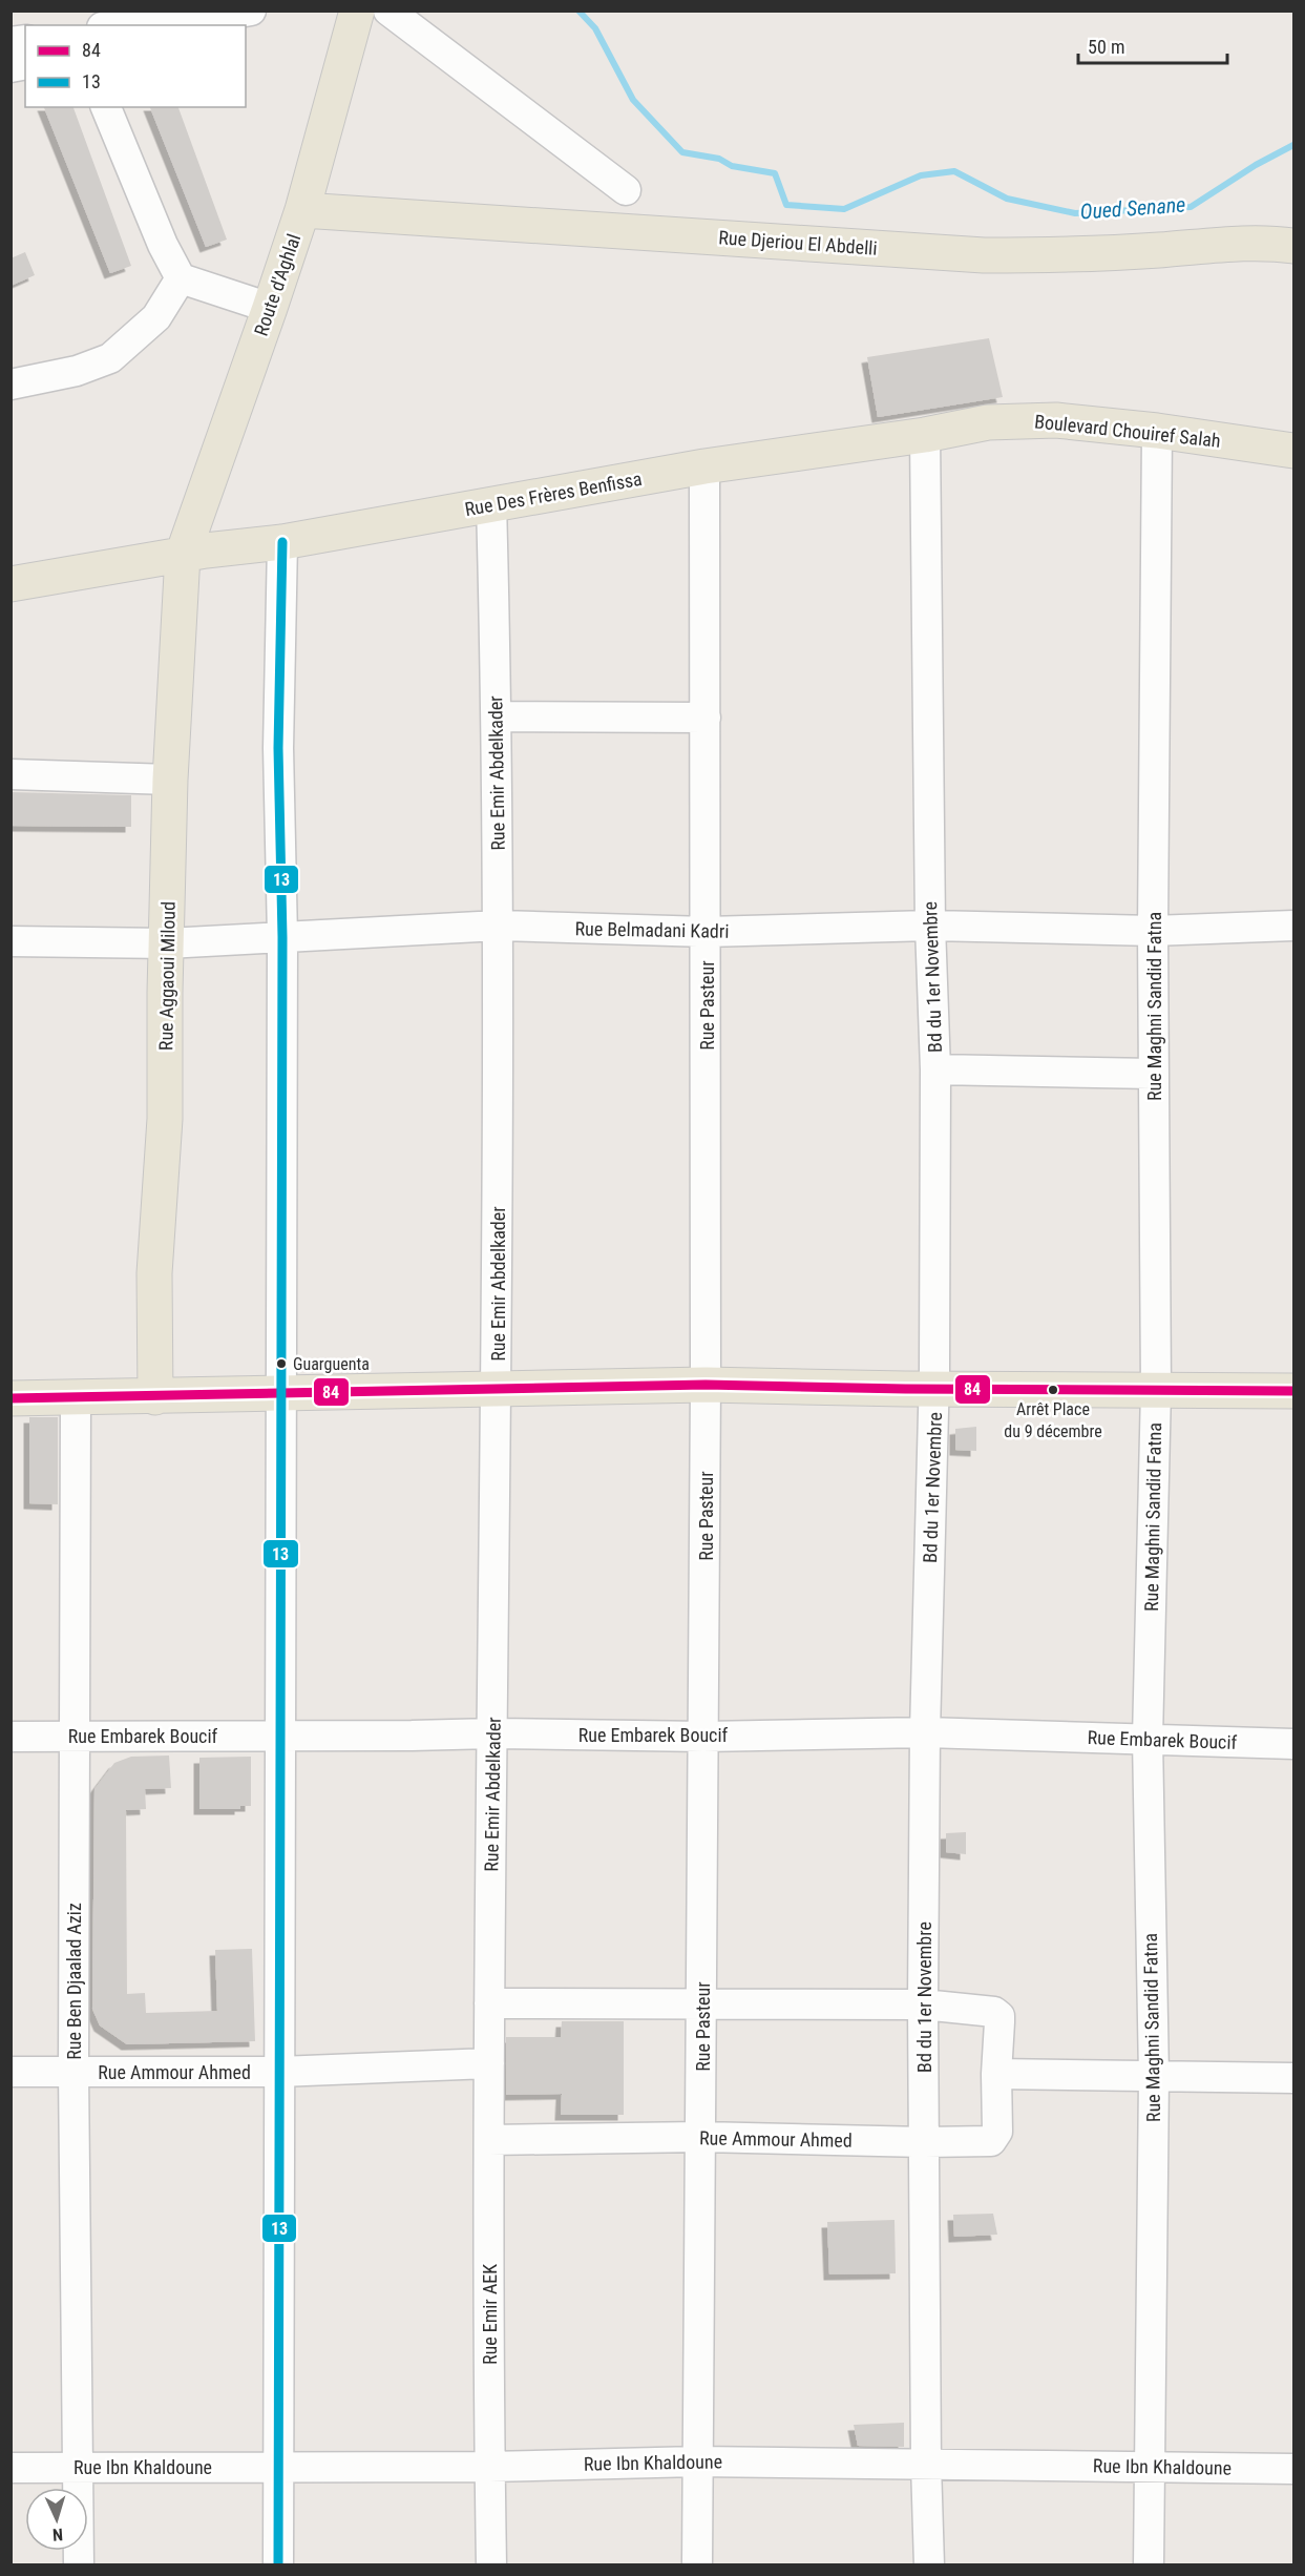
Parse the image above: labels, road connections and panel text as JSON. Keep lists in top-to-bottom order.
{
  "streets": {
    "main road": [
      "Rue Djeriou El Abdelli",
      "Route d'Aghlal",
      "Boulevard Chouiref Salah",
      "Rue Des Frères Benfissa",
      "Rue Aggaoui Miloud"
    ],
    "street": [
      "Rue Emir Abdelkader",
      "Rue Belmadani Kadri",
      "Bd du 1er Novembre",
      "Rue Pasteur",
      "Rue Maghni Sandid Fatna",
      "Rue Embarek Boucif",
      "Rue Ben Djaalad Aziz",
      "Rue Ammour Ahmed",
      "Rue Emir AEK",
      "Rue Ibn Khaldoune"
    ]
  },
  "crossings": [
    ["Rue Djeriou El Abdelli", "Route d'Aghlal"],
    ["Route d'Aghlal", "Rue Des Frères Benfissa"],
    ["Route d'Aghlal", "Rue Aggaoui Miloud"],
    ["Boulevard Chouiref Salah", "Rue Des Frères Benfissa"],
    ["Boulevard Chouiref Salah", "Bd du 1er Novembre"],
    ["Boulevard Chouiref Salah", "Rue Maghni Sandid Fatna"],
    ["Rue Des Frères Benfissa", "Rue Emir Abdelkader"],
    ["Rue Des Frères Benfissa", "Rue Aggaoui Miloud"],
    ["Rue Des Frères Benfissa", "Bd du 1er Novembre"],
    ["Rue Des Frères Benfissa", "Rue Pasteur"],
    ["Rue Emir Abdelkader", "Rue Belmadani Kadri"],
    ["Rue Emir Abdelkader", "Rue Embarek Boucif"],
    ["Rue Emir Abdelkader", "Rue Ammour Ahmed"],
    ["Rue Emir Abdelkader", "Rue Emir AEK"],
    ["Rue Belmadani Kadri", "Rue Aggaoui Miloud"],
    ["Rue Belmadani Kadri", "Bd du 1er Novembre"],
    ["Rue Belmadani Kadri", "Rue Pasteur"],
    ["Rue Belmadani Kadri", "Rue Maghni Sandid Fatna"],
    ["Bd du 1er Novembre", "Rue Embarek Boucif"],
    ["Bd du 1er Novembre", "Rue Ammour Ahmed"],
    ["Bd du 1er Novembre", "Rue Ibn Khaldoune"],
    ["Rue Pasteur", "Rue Embarek Boucif"],
    ["Rue Pasteur", "Rue Ammour Ahmed"],
    ["Rue Pasteur", "Rue Ibn Khaldoune"],
    ["Rue Maghni Sandid Fatna", "Rue Embarek Boucif"],
    ["Rue Maghni Sandid Fatna", "Rue Ibn Khaldoune"],
    ["Rue Embarek Boucif", "Rue Ben Djaalad Aziz"],
    ["Rue Ben Djaalad Aziz", "Rue Ammour Ahmed"],
    ["Rue Ben Djaalad Aziz", "Rue Ibn Khaldoune"],
    ["Rue Ammour Ahmed", "Rue Emir AEK"],
    ["Rue Emir AEK", "Rue Ibn Khaldoune"]
  ],
  "water": ["Oued Senane"],
  "places": ["Guarguenta", "Arrêt Place du 9 décembre"],
  "lines": ["transit line 13", "transit line 84"],
  "legend": ["84", "13"],
  "scale_bar": "50 m",
  "north": "bottom"
}
